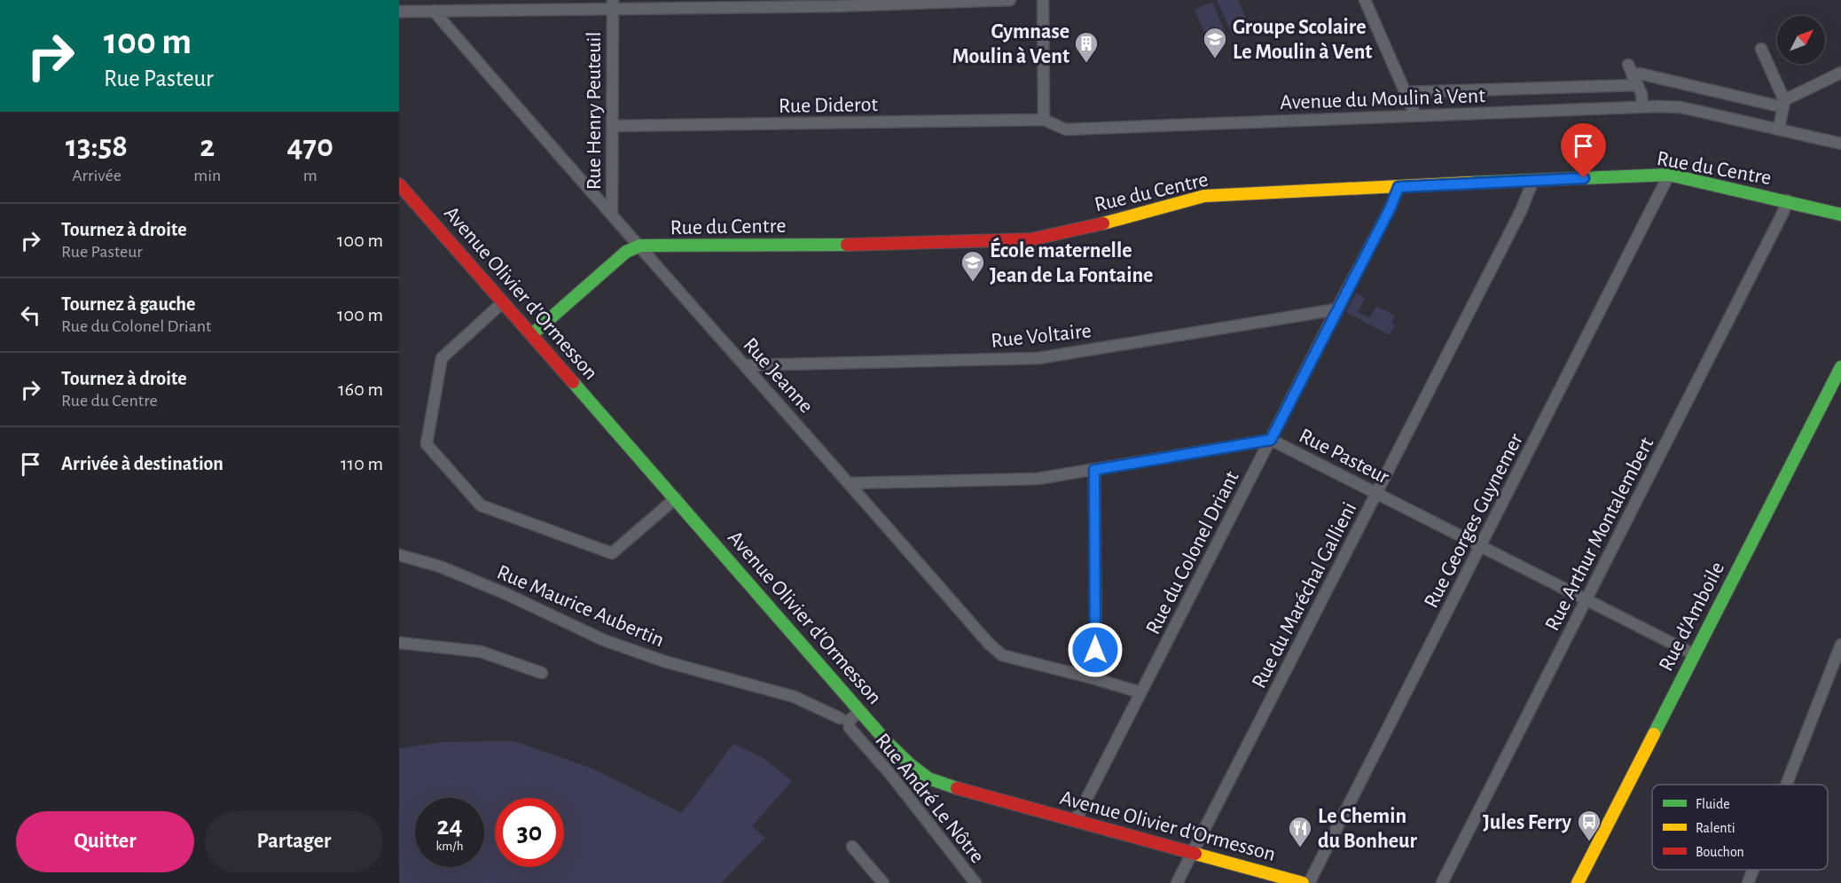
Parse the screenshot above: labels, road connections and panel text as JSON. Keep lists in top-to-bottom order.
{
  "streets": {
    "street": [
      "Avenue du Moulin à Vent",
      "Rue Diderot",
      "Rue Henry Peuteuil",
      "Rue du Centre",
      "Avenue Olivier d'Ormesson",
      "Rue Voltaire",
      "Rue Jeanne",
      "Rue Pasteur",
      "Rue Georges Guynemer",
      "Rue Arthur Montalembert",
      "Rue du Colonel Driant",
      "Rue du Maréchal Gallieni",
      "Rue Maurice Aubertin",
      "Rue d'Amboile",
      "Rue André Le Nôtre"
    ]
  },
  "crossings": [
    ["Avenue du Moulin à Vent", "Rue Diderot"],
    ["Rue Diderot", "Rue Henry Peuteuil"],
    ["Rue Henry Peuteuil", "Rue Jeanne"],
    ["Rue du Centre", "Avenue Olivier d'Ormesson"],
    ["Rue du Centre", "Rue Jeanne"],
    ["Rue du Centre", "Rue Georges Guynemer"],
    ["Rue du Centre", "Rue Arthur Montalembert"],
    ["Rue du Centre", "Rue du Colonel Driant"],
    ["Rue du Centre", "Rue du Maréchal Gallieni"],
    ["Avenue Olivier d'Ormesson", "Rue du Colonel Driant"],
    ["Avenue Olivier d'Ormesson", "Rue du Maréchal Gallieni"],
    ["Avenue Olivier d'Ormesson", "Rue André Le Nôtre"],
    ["Rue Voltaire", "Rue Jeanne"],
    ["Rue Voltaire", "Rue du Colonel Driant"],
    ["Rue Jeanne", "Rue Pasteur"],
    ["Rue Jeanne", "Rue du Colonel Driant"],
    ["Rue Pasteur", "Rue Georges Guynemer"],
    ["Rue Pasteur", "Rue Arthur Montalembert"],
    ["Rue Pasteur", "Rue du Colonel Driant"],
    ["Rue Pasteur", "Rue du Maréchal Gallieni"],
    ["Rue Pasteur", "Rue d'Amboile"]
  ],
  "places": {
    "school or university": ["Groupe Scolaire Le Moulin à Vent", "École maternelle Jean de La Fontaine"],
    "building": ["Gymnase Moulin à Vent"],
    "bus stop": ["Jules Ferry"],
    "restaurant": ["Le Chemin du Bonheur"]
  },
  "legend": ["Fluide", "Ralenti", "Bouchon"],
  "north": "top right",
  "page": {
    "turn": ["100 m", "Rue Pasteur"],
    "eta": [
      "13:58",
      "Arrivée",
      "2",
      "min",
      "470",
      "m"
    ],
    "list": [
      {
        "name": "Tournez à droite",
        "note": "Rue Pasteur",
        "value": "100 m"
      },
      {
        "name": "Tournez à gauche",
        "note": "Rue du Colonel Driant",
        "value": "100 m"
      },
      {
        "name": "Tournez à droite",
        "note": "Rue du Centre",
        "value": "160 m"
      },
      {
        "name": "Arrivée à destination",
        "value": "110 m"
      }
    ],
    "speed": "24 km/h",
    "limit": "30",
    "buttons": ["Quitter", "Partager"]
  }
}
